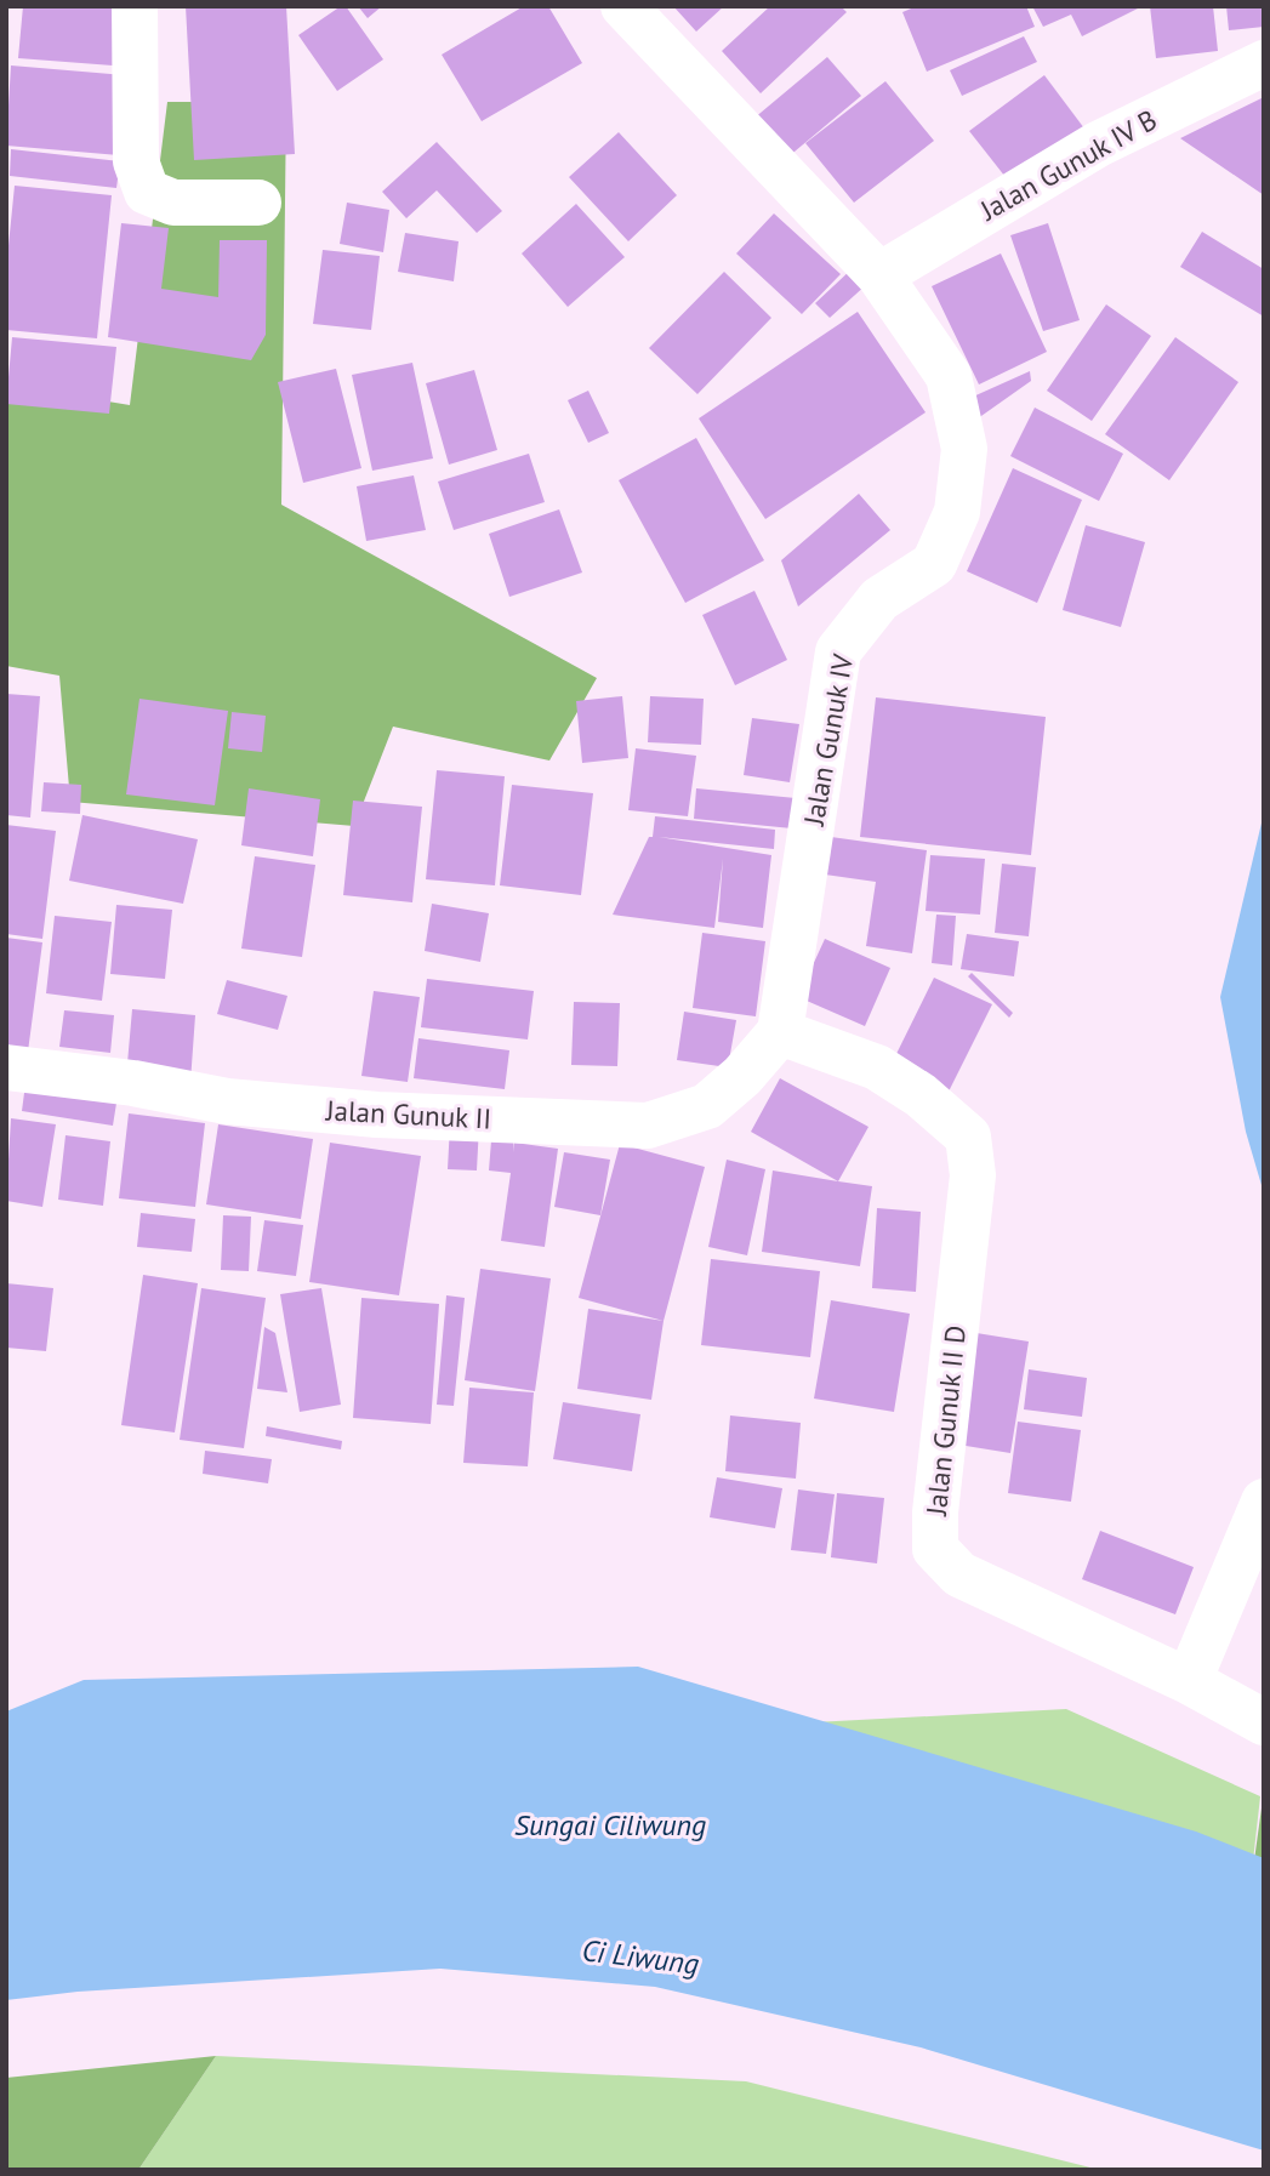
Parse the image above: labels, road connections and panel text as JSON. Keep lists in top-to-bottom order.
{
  "streets": {
    "street": [
      "Jalan Gunuk IV B",
      "Jalan Gunuk IV",
      "Jalan Gunuk II",
      "Jalan Gunuk II D"
    ]
  },
  "crossings": [
    ["Jalan Gunuk IV B", "Jalan Gunuk IV"],
    ["Jalan Gunuk IV", "Jalan Gunuk II"],
    ["Jalan Gunuk IV", "Jalan Gunuk II D"],
    ["Jalan Gunuk II", "Jalan Gunuk II D"]
  ],
  "water": ["Sungai Ciliwung", "Ci Liwung"]
}
